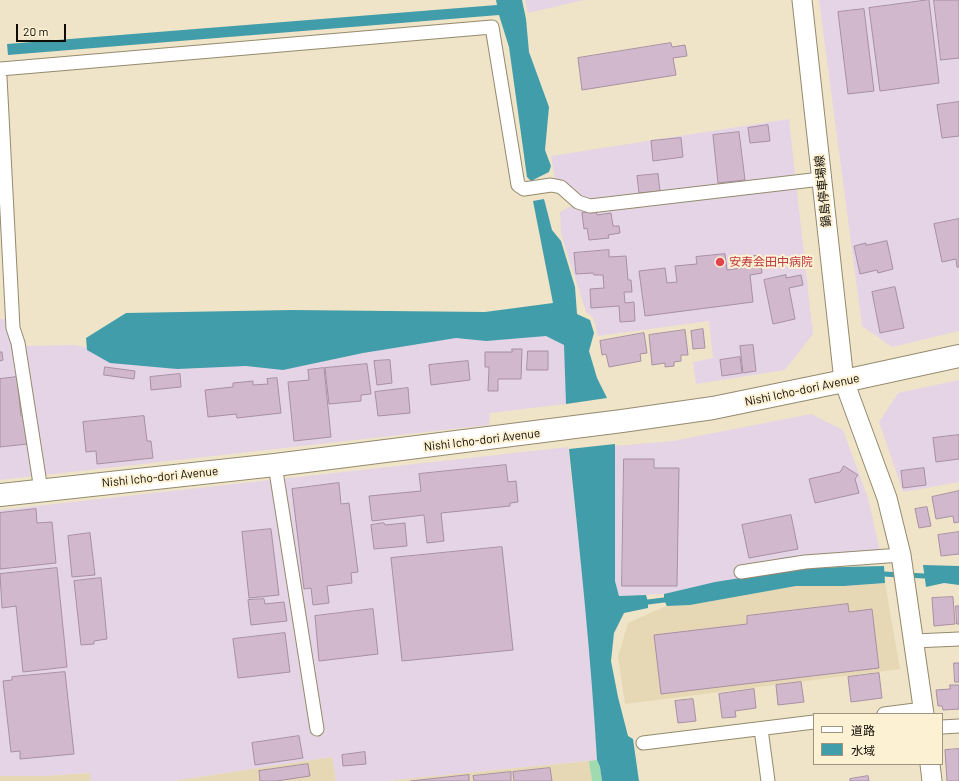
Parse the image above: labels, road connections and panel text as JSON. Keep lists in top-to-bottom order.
{
  "streets": {
    "highway": ["Nishi Icho-dori Avenue"],
    "main road": ["鍋島停車場線"]
  },
  "crossings": [
    ["鍋島停車場線", "Nishi Icho-dori Avenue"]
  ],
  "places": ["安寿会田中病院"],
  "legend": ["道路", "水域"],
  "scale_bar": "20 m"
}
